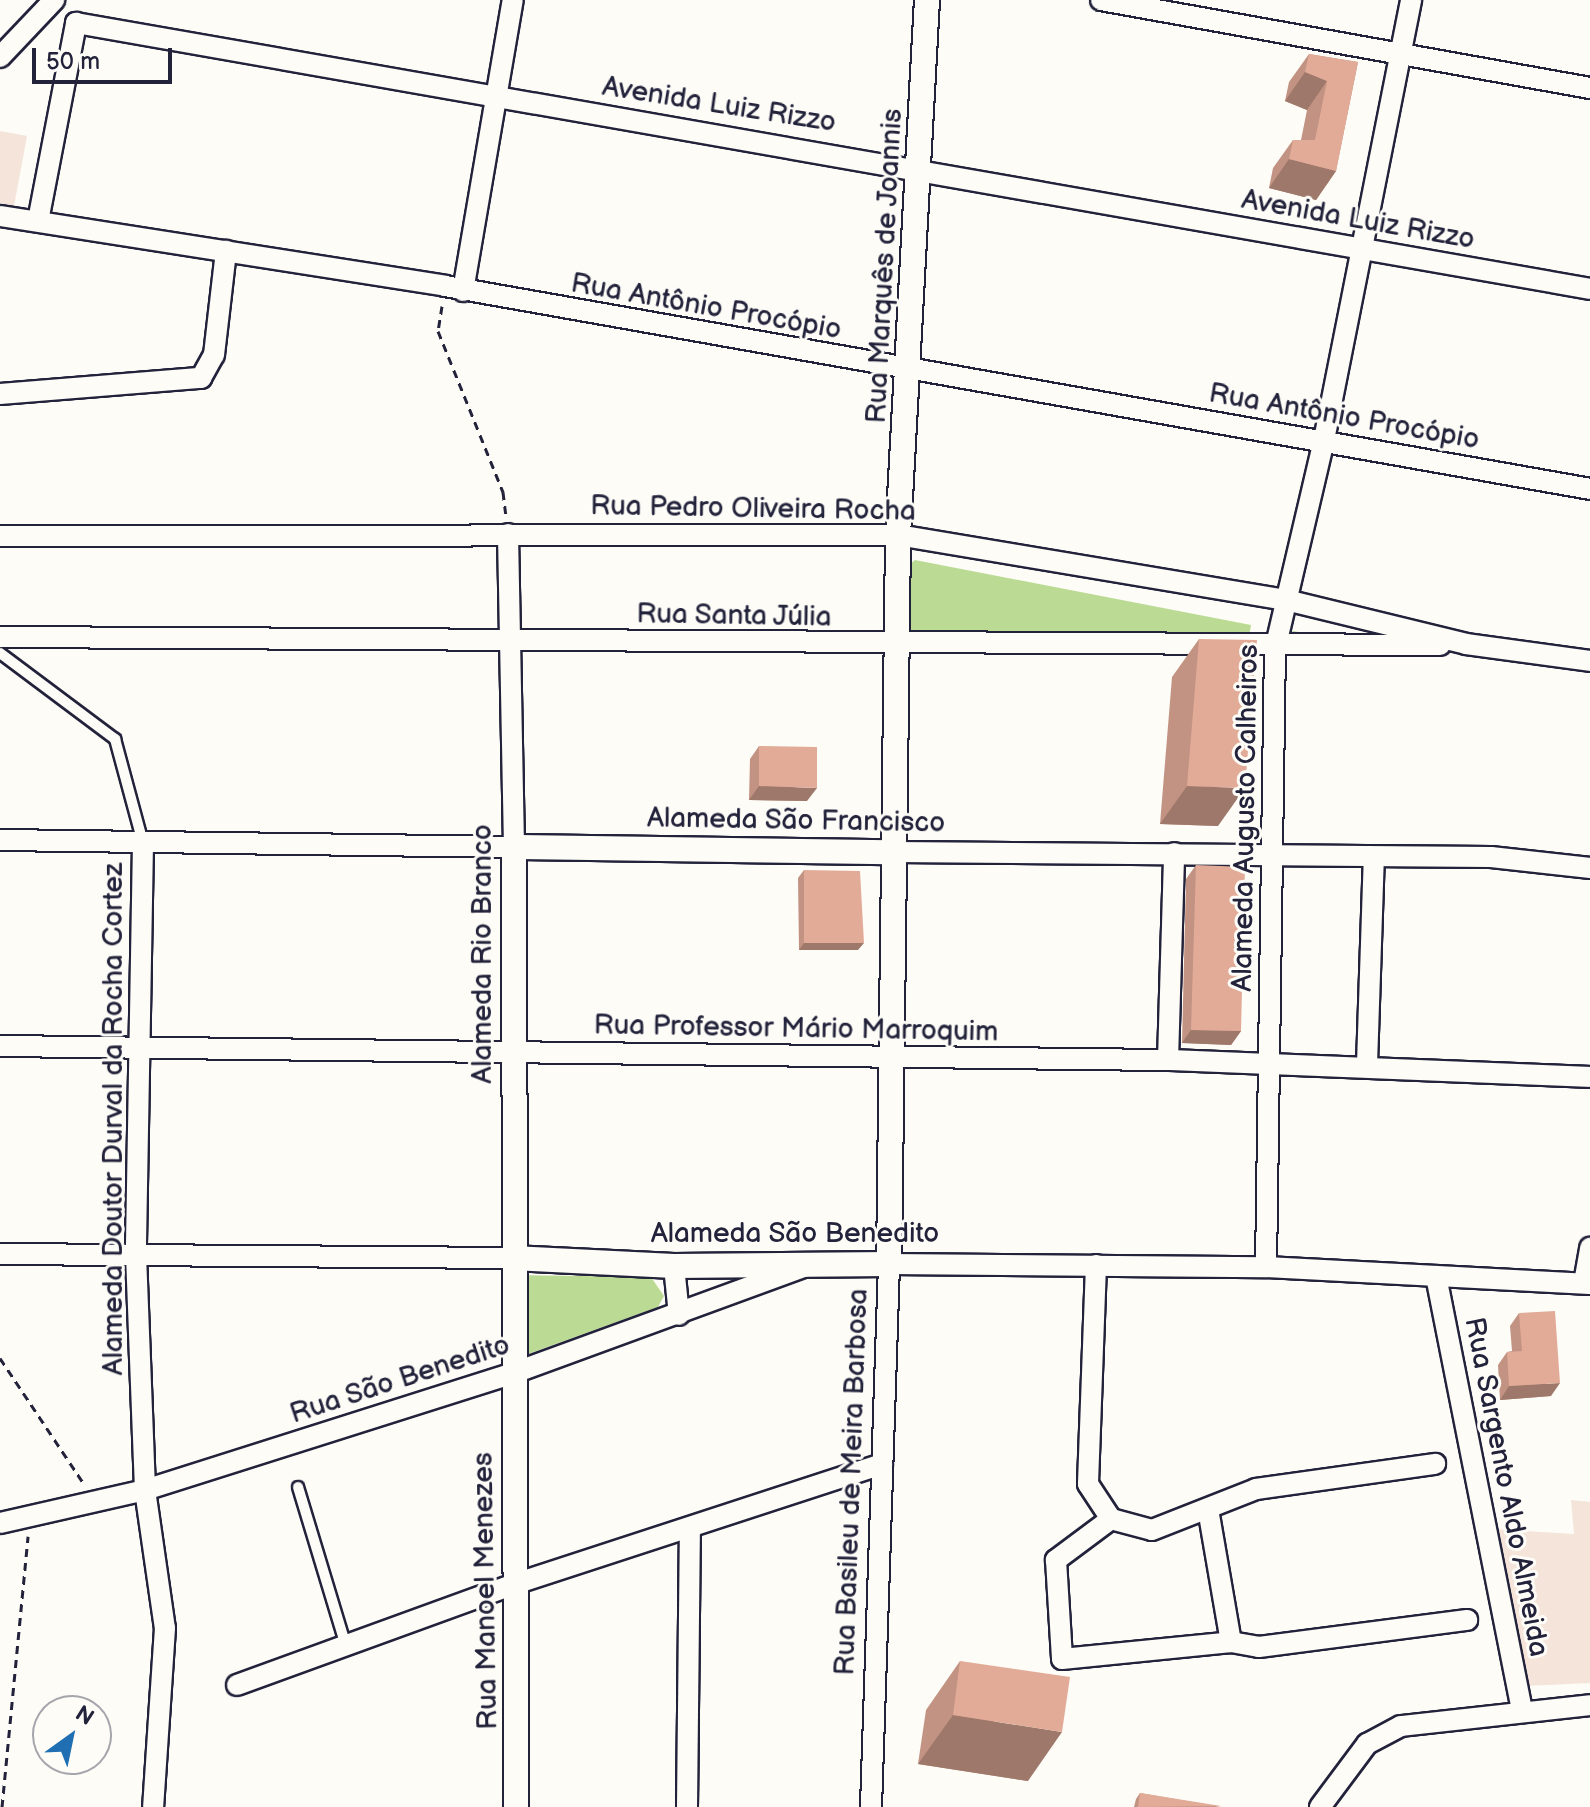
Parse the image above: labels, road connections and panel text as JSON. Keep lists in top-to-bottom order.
{
  "streets": {
    "street": [
      "Avenida Luiz Rizzo",
      "Rua Marquês de Joannis",
      "Rua Antônio Procópio",
      "Rua Pedro Oliveira Rocha",
      "Rua Santa Júlia",
      "Alameda Augusto Calheiros",
      "Alameda São Francisco",
      "Alameda Rio Branco",
      "Rua Professor Mário Marroquim",
      "Alameda Doutor Durval da Rocha Cortez",
      "Alameda São Benedito",
      "Rua São Benedito",
      "Rua Basileu de Meira Barbosa",
      "Rua Sargento Aldo Almeida",
      "Rua Manoel Menezes"
    ]
  },
  "crossings": [
    ["Avenida Luiz Rizzo", "Rua Marquês de Joannis"],
    ["Avenida Luiz Rizzo", "Rua Antônio Procópio"],
    ["Avenida Luiz Rizzo", "Alameda Augusto Calheiros"],
    ["Rua Marquês de Joannis", "Rua Antônio Procópio"],
    ["Rua Marquês de Joannis", "Rua Pedro Oliveira Rocha"],
    ["Rua Marquês de Joannis", "Rua Basileu de Meira Barbosa"],
    ["Rua Antônio Procópio", "Alameda Augusto Calheiros"],
    ["Rua Pedro Oliveira Rocha", "Rua Santa Júlia"],
    ["Rua Pedro Oliveira Rocha", "Alameda Augusto Calheiros"],
    ["Rua Pedro Oliveira Rocha", "Alameda Rio Branco"],
    ["Rua Pedro Oliveira Rocha", "Rua Basileu de Meira Barbosa"],
    ["Rua Santa Júlia", "Alameda Augusto Calheiros"],
    ["Rua Santa Júlia", "Alameda Rio Branco"],
    ["Rua Santa Júlia", "Rua Basileu de Meira Barbosa"],
    ["Alameda Augusto Calheiros", "Alameda São Francisco"],
    ["Alameda Augusto Calheiros", "Rua Professor Mário Marroquim"],
    ["Alameda Augusto Calheiros", "Alameda São Benedito"],
    ["Alameda São Francisco", "Alameda Rio Branco"],
    ["Alameda São Francisco", "Alameda Doutor Durval da Rocha Cortez"],
    ["Alameda São Francisco", "Rua Basileu de Meira Barbosa"],
    ["Alameda Rio Branco", "Rua Professor Mário Marroquim"],
    ["Alameda Rio Branco", "Alameda São Benedito"],
    ["Alameda Rio Branco", "Rua São Benedito"],
    ["Alameda Rio Branco", "Rua Manoel Menezes"],
    ["Rua Professor Mário Marroquim", "Alameda Doutor Durval da Rocha Cortez"],
    ["Rua Professor Mário Marroquim", "Rua Basileu de Meira Barbosa"],
    ["Alameda Doutor Durval da Rocha Cortez", "Alameda São Benedito"],
    ["Alameda Doutor Durval da Rocha Cortez", "Rua São Benedito"],
    ["Alameda São Benedito", "Rua São Benedito"],
    ["Alameda São Benedito", "Rua Basileu de Meira Barbosa"],
    ["Alameda São Benedito", "Rua Sargento Aldo Almeida"],
    ["Rua São Benedito", "Rua Manoel Menezes"]
  ],
  "scale_bar": "50 m",
  "north": "top right"
}
